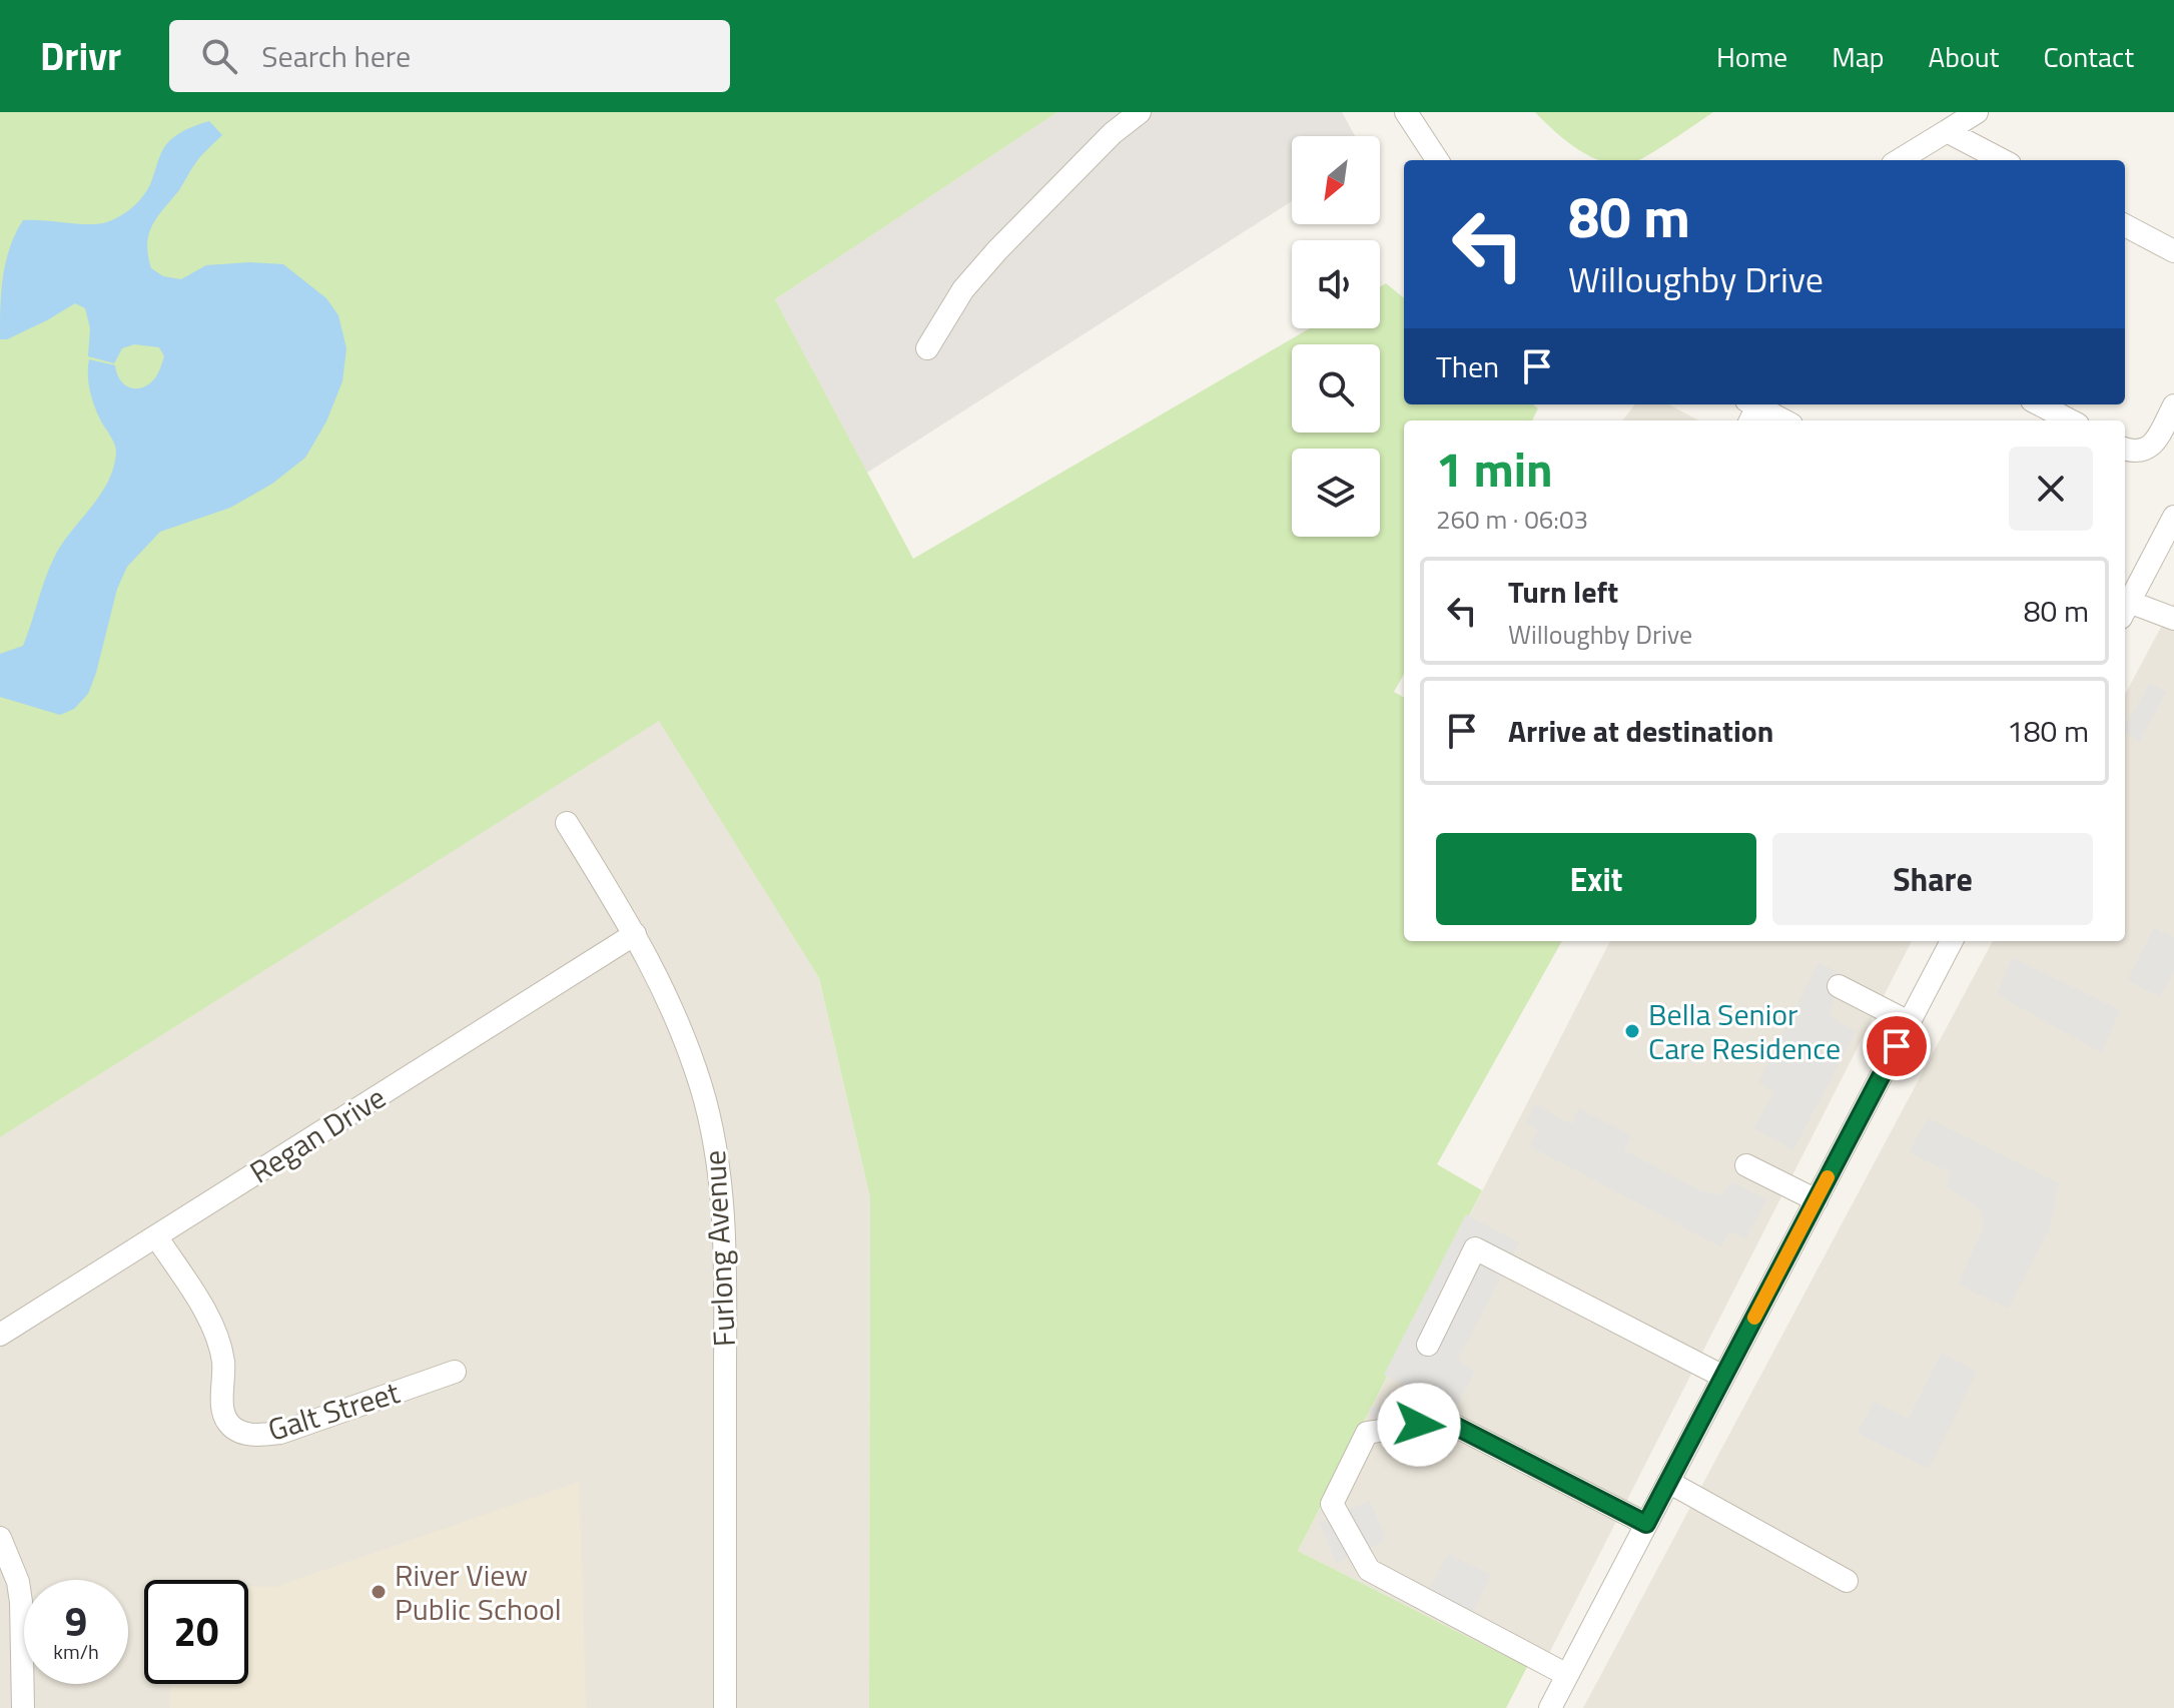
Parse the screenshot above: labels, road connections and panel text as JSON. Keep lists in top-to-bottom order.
{
  "streets": {
    "street": ["Regan Drive", "Furlong Avenue", "Galt Street"]
  },
  "crossings": [
    ["Regan Drive", "Furlong Avenue"],
    ["Regan Drive", "Galt Street"]
  ],
  "places": ["Bella Senior Care Residence", "River View Public School"],
  "north": "bottom left",
  "page": {
    "header": "Drivr",
    "search": "Search here",
    "nav": [
      "Home",
      "Map",
      "About",
      "Contact"
    ],
    "turn": ["80 m", "Willoughby Drive"],
    "then": "Then",
    "heading": ["1 min", "260 m · 06:03"],
    "list": [
      {
        "name": "Turn left",
        "note": "Willoughby Drive",
        "value": "80 m"
      },
      {
        "name": "Arrive at destination",
        "value": "180 m"
      }
    ],
    "buttons": ["Exit", "Share"],
    "speed": "9 km/h",
    "limit": "20"
  }
}
